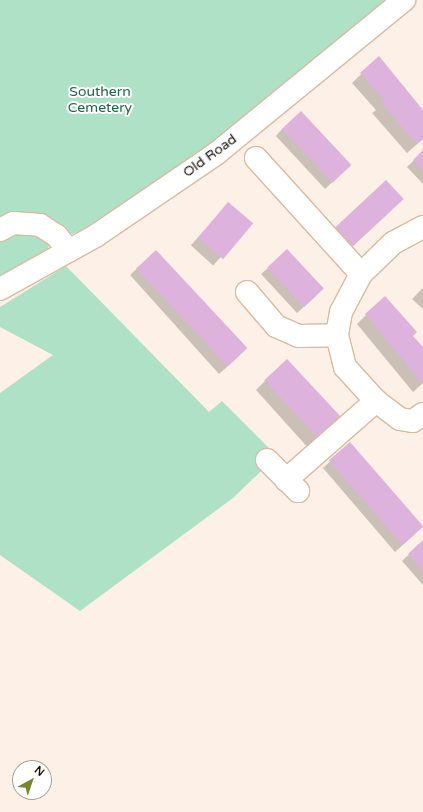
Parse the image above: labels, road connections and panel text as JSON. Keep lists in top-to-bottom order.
{
  "streets": {
    "street": ["Old Road"]
  },
  "parks": ["Southern Cemetery"],
  "north": "top right"
}
